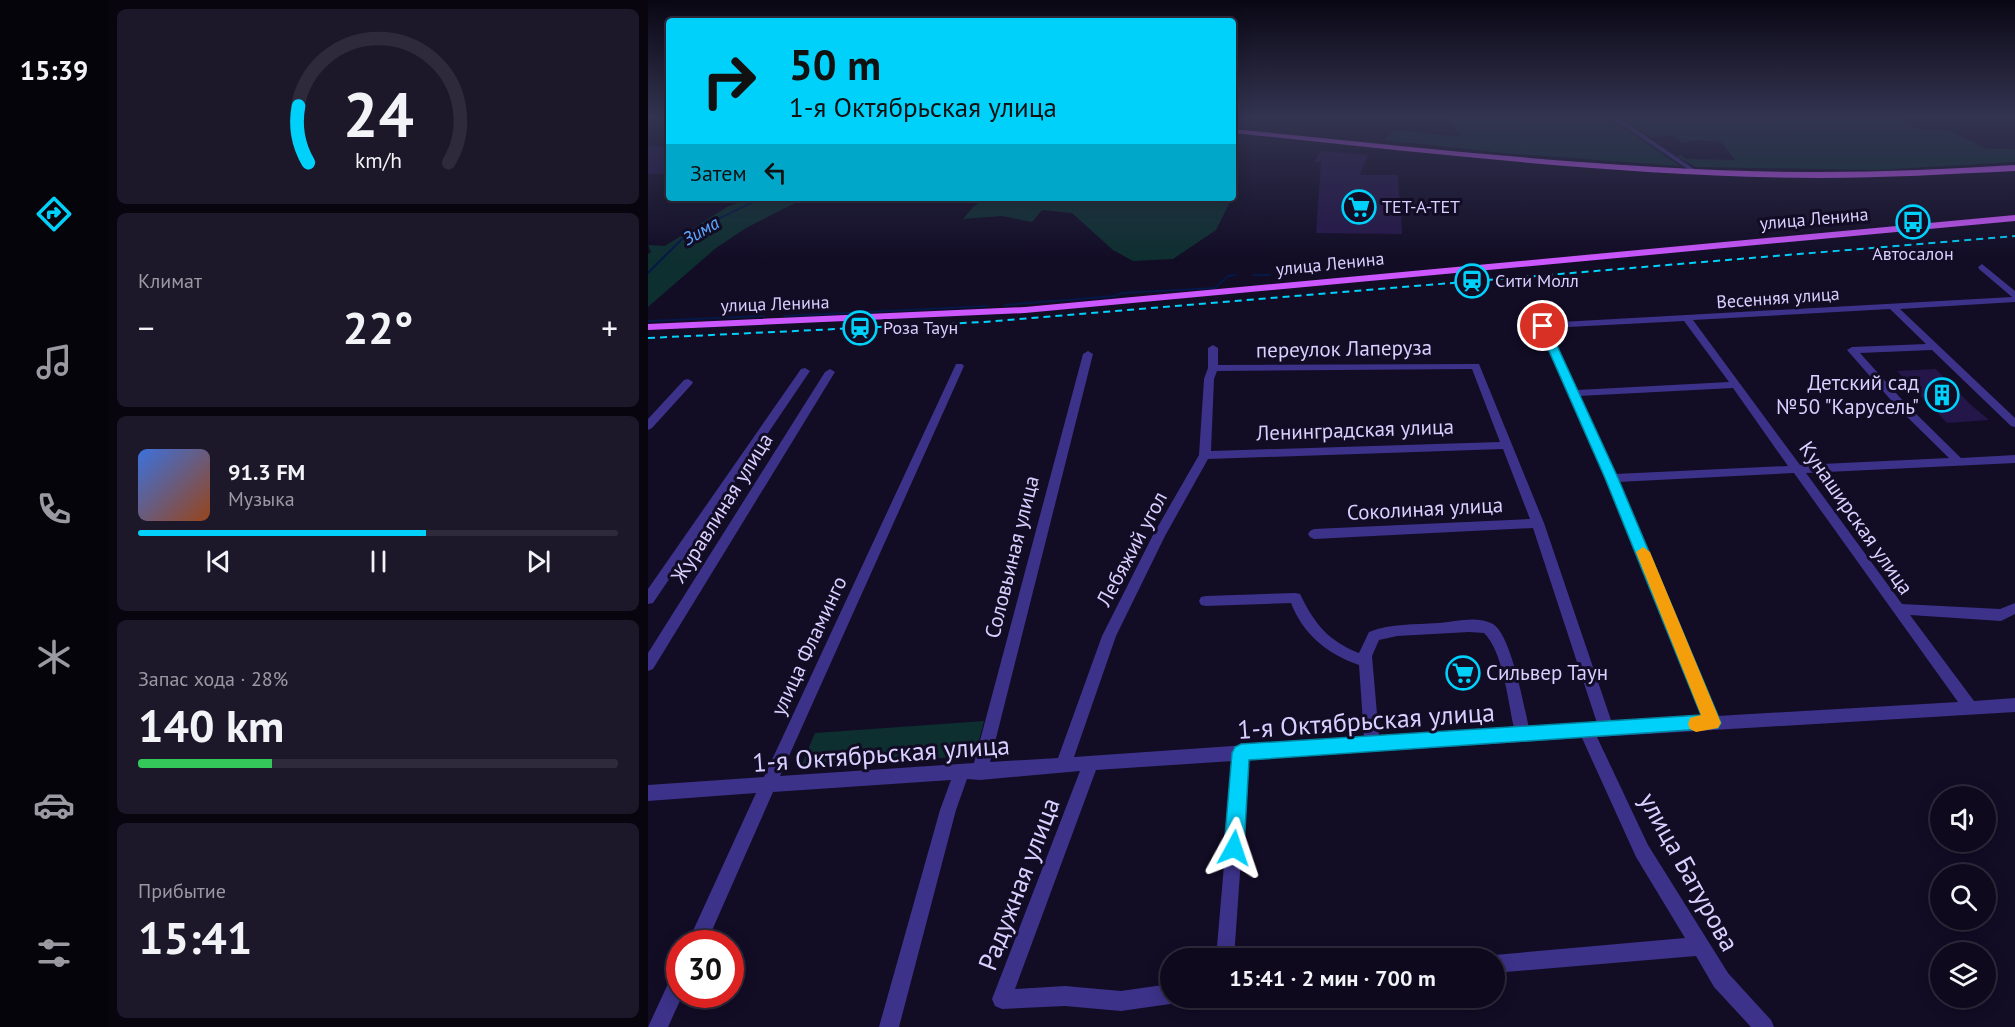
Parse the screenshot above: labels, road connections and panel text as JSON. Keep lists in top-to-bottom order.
{
  "streets": {
    "main road": ["улица Ленина"],
    "street": [
      "Весенняя улица",
      "переулок Лаперуза",
      "Ленинградская улица",
      "Журавлиная улица",
      "Соколиная улица",
      "Кунаширская улица",
      "Лебяжий угол",
      "Соловьиная улица",
      "улица Фламинго",
      "1-я Октябрьская улица",
      "улица Батурова",
      "Радужная улица"
    ]
  },
  "crossings": [
    ["Весенняя улица", "Кунаширская улица"],
    ["переулок Лаперуза", "Ленинградская улица"],
    ["переулок Лаперуза", "Лебяжий угол"],
    ["Ленинградская улица", "Лебяжий угол"],
    ["Кунаширская улица", "1-я Октябрьская улица"],
    ["Лебяжий угол", "1-я Октябрьская улица"],
    ["Соловьиная улица", "1-я Октябрьская улица"],
    ["улица Фламинго", "1-я Октябрьская улица"],
    ["1-я Октябрьская улица", "улица Батурова"],
    ["1-я Октябрьская улица", "Радужная улица"]
  ],
  "water": ["Зима"],
  "places": {
    "supermarket": ["ТЕТ-А-ТЕТ", "Сильвер Таун"],
    "bus stop": ["Автосалон"],
    "station": ["Сити Молл", "Роза Таун"],
    "building": ["Детский сад №50 \"Карусель\""]
  },
  "page": {
    "tabs": "15:39",
    "turn": ["50 m", "1-я Октябрьская улица"],
    "then": "Затем",
    "tile": [
      "Климат",
      ["Запас хода · 28%", "140 km"],
      ["Прибытие", "15:41"]
    ],
    "heat": ["−", "22°", "+"],
    "song": ["91.3 FM", "Музыка"],
    "limit": "30",
    "trip": "15:41 · 2 мин · 700 m",
    "gauge": ["24", "km/h"]
  }
}
